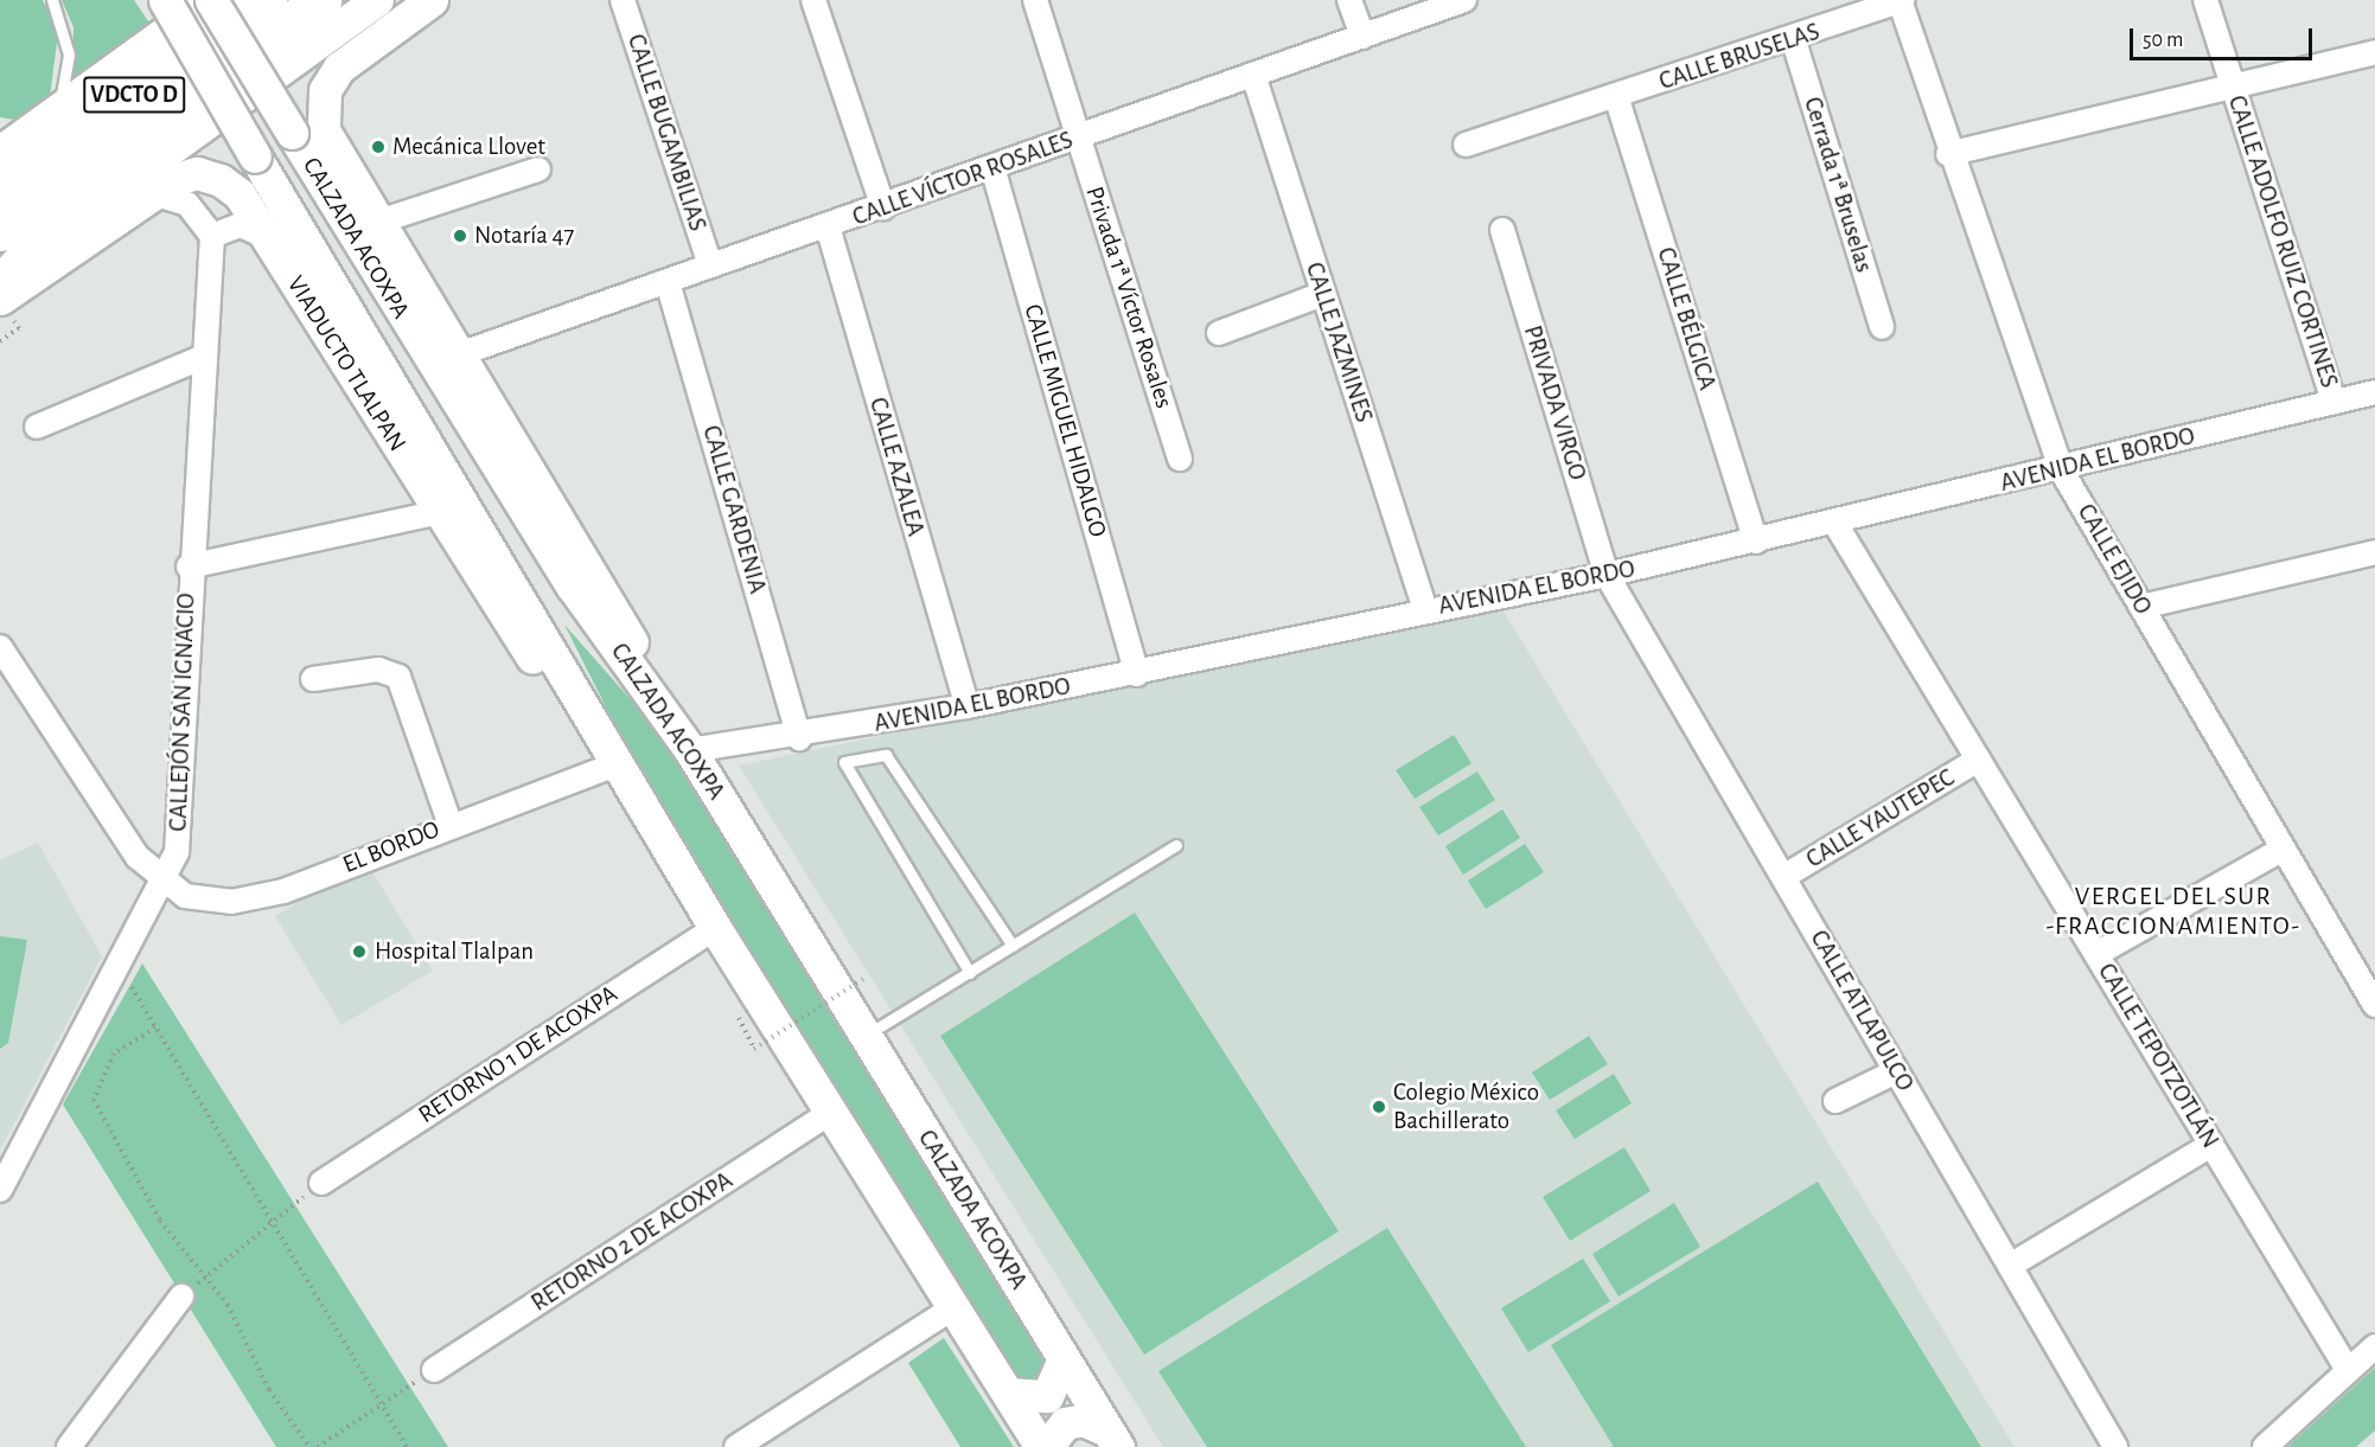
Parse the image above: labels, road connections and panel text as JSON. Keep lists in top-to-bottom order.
{
  "streets": {
    "highway": ["VDCTO D"],
    "main road": ["CALZADA ACOXPA", "VIADUCTO TLALPAN"],
    "street": [
      "CALLE BRUSELAS",
      "CALLE BUGAMBILIAS",
      "CALLE VÍCTOR ROSALES",
      "Cerrada 1ª Bruselas",
      "CALLE ADOLFO RUIZ CORTINES",
      "Privada 1ª Víctor Rosales",
      "CALLE BÉLGICA",
      "CALLE JAZMINES",
      "PRIVADA VIRGO",
      "CALLE MIGUEL HIDALGO",
      "AVENIDA EL BORDO",
      "CALLE AZALEA",
      "CALLE GARDENIA",
      "CALLE EJIDO",
      "CALLEJÓN SAN IGNACIO",
      "CALLE YAUTEPEC",
      "EL BORDO",
      "CALLE ATLAPULCO",
      "RETORNO 1 DE ACOXPA",
      "CALLE TEPOTZOTLÁN",
      "RETORNO 2 DE ACOXPA"
    ]
  },
  "crossings": [
    ["CALLE BRUSELAS", "Cerrada 1ª Bruselas"],
    ["CALLE BRUSELAS", "CALLE BÉLGICA"],
    ["CALLE BRUSELAS", "CALLE EJIDO"],
    ["CALLE BUGAMBILIAS", "CALLE VÍCTOR ROSALES"],
    ["CALLE VÍCTOR ROSALES", "Privada 1ª Víctor Rosales"],
    ["CALLE VÍCTOR ROSALES", "CALLE JAZMINES"],
    ["CALLE VÍCTOR ROSALES", "CALLE MIGUEL HIDALGO"],
    ["CALLE VÍCTOR ROSALES", "CALLE AZALEA"],
    ["CALLE VÍCTOR ROSALES", "CALLE GARDENIA"],
    ["CALZADA ACOXPA", "VIADUCTO TLALPAN"],
    ["CALZADA ACOXPA", "AVENIDA EL BORDO"],
    ["CALZADA ACOXPA", "EL BORDO"],
    ["CALZADA ACOXPA", "RETORNO 1 DE ACOXPA"],
    ["CALZADA ACOXPA", "RETORNO 2 DE ACOXPA"],
    ["CALLE ADOLFO RUIZ CORTINES", "AVENIDA EL BORDO"],
    ["CALLE BÉLGICA", "AVENIDA EL BORDO"],
    ["CALLE JAZMINES", "AVENIDA EL BORDO"],
    ["VIADUCTO TLALPAN", "EL BORDO"],
    ["PRIVADA VIRGO", "AVENIDA EL BORDO"],
    ["PRIVADA VIRGO", "CALLE ATLAPULCO"],
    ["CALLE MIGUEL HIDALGO", "AVENIDA EL BORDO"],
    ["AVENIDA EL BORDO", "CALLE AZALEA"],
    ["AVENIDA EL BORDO", "CALLE GARDENIA"],
    ["AVENIDA EL BORDO", "CALLE EJIDO"],
    ["AVENIDA EL BORDO", "CALLE ATLAPULCO"],
    ["AVENIDA EL BORDO", "CALLE TEPOTZOTLÁN"],
    ["CALLEJÓN SAN IGNACIO", "EL BORDO"],
    ["CALLE YAUTEPEC", "CALLE ATLAPULCO"],
    ["CALLE YAUTEPEC", "CALLE TEPOTZOTLÁN"]
  ],
  "districts": ["VERGEL DEL SUR -FRACCIONAMIENTO-"],
  "places": [
    "Mecánica Llovet",
    "Notaría 47",
    "Hospital Tlalpan",
    "Colegio México Bachillerato"
  ],
  "scale_bar": "50 m"
}
